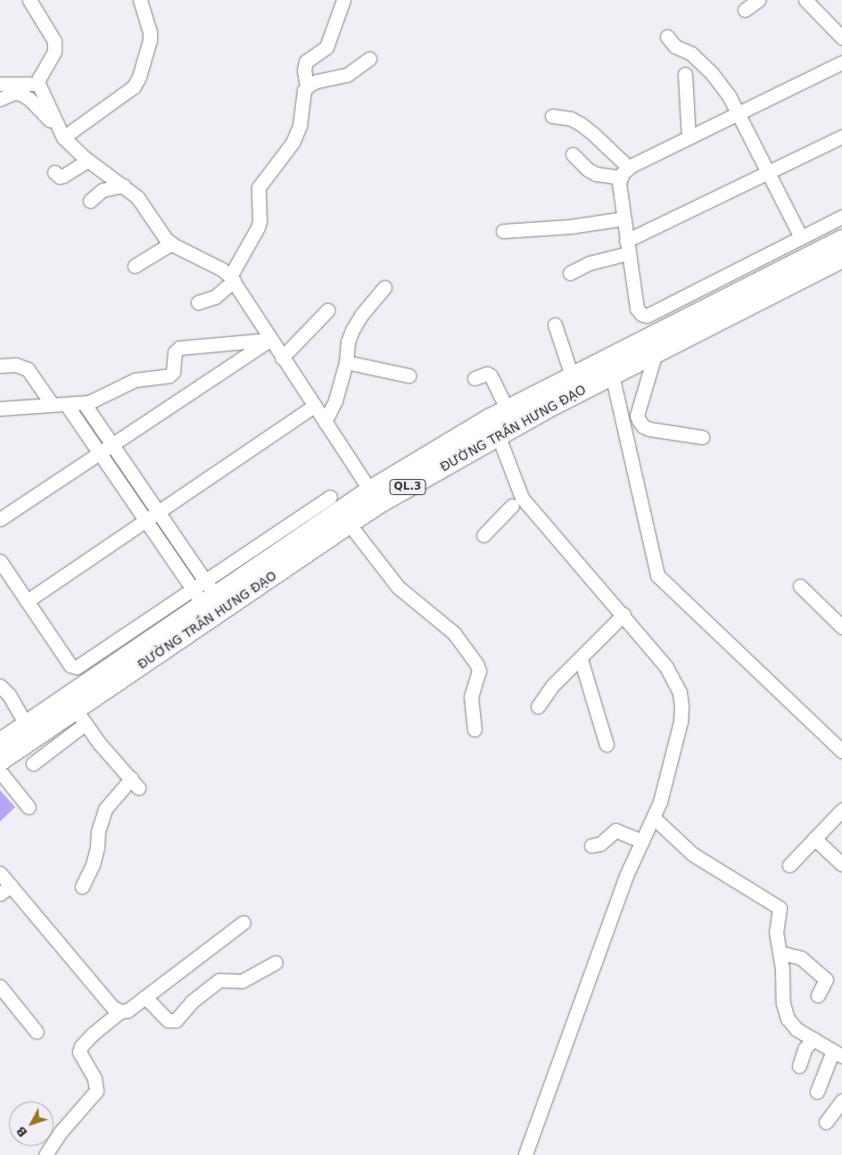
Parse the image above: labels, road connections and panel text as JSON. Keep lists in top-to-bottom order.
{
  "streets": {
    "highway": ["ĐƯỜNG TRẦN HƯNG ĐẠO", "QL.3"]
  },
  "north": "bottom left"
}
